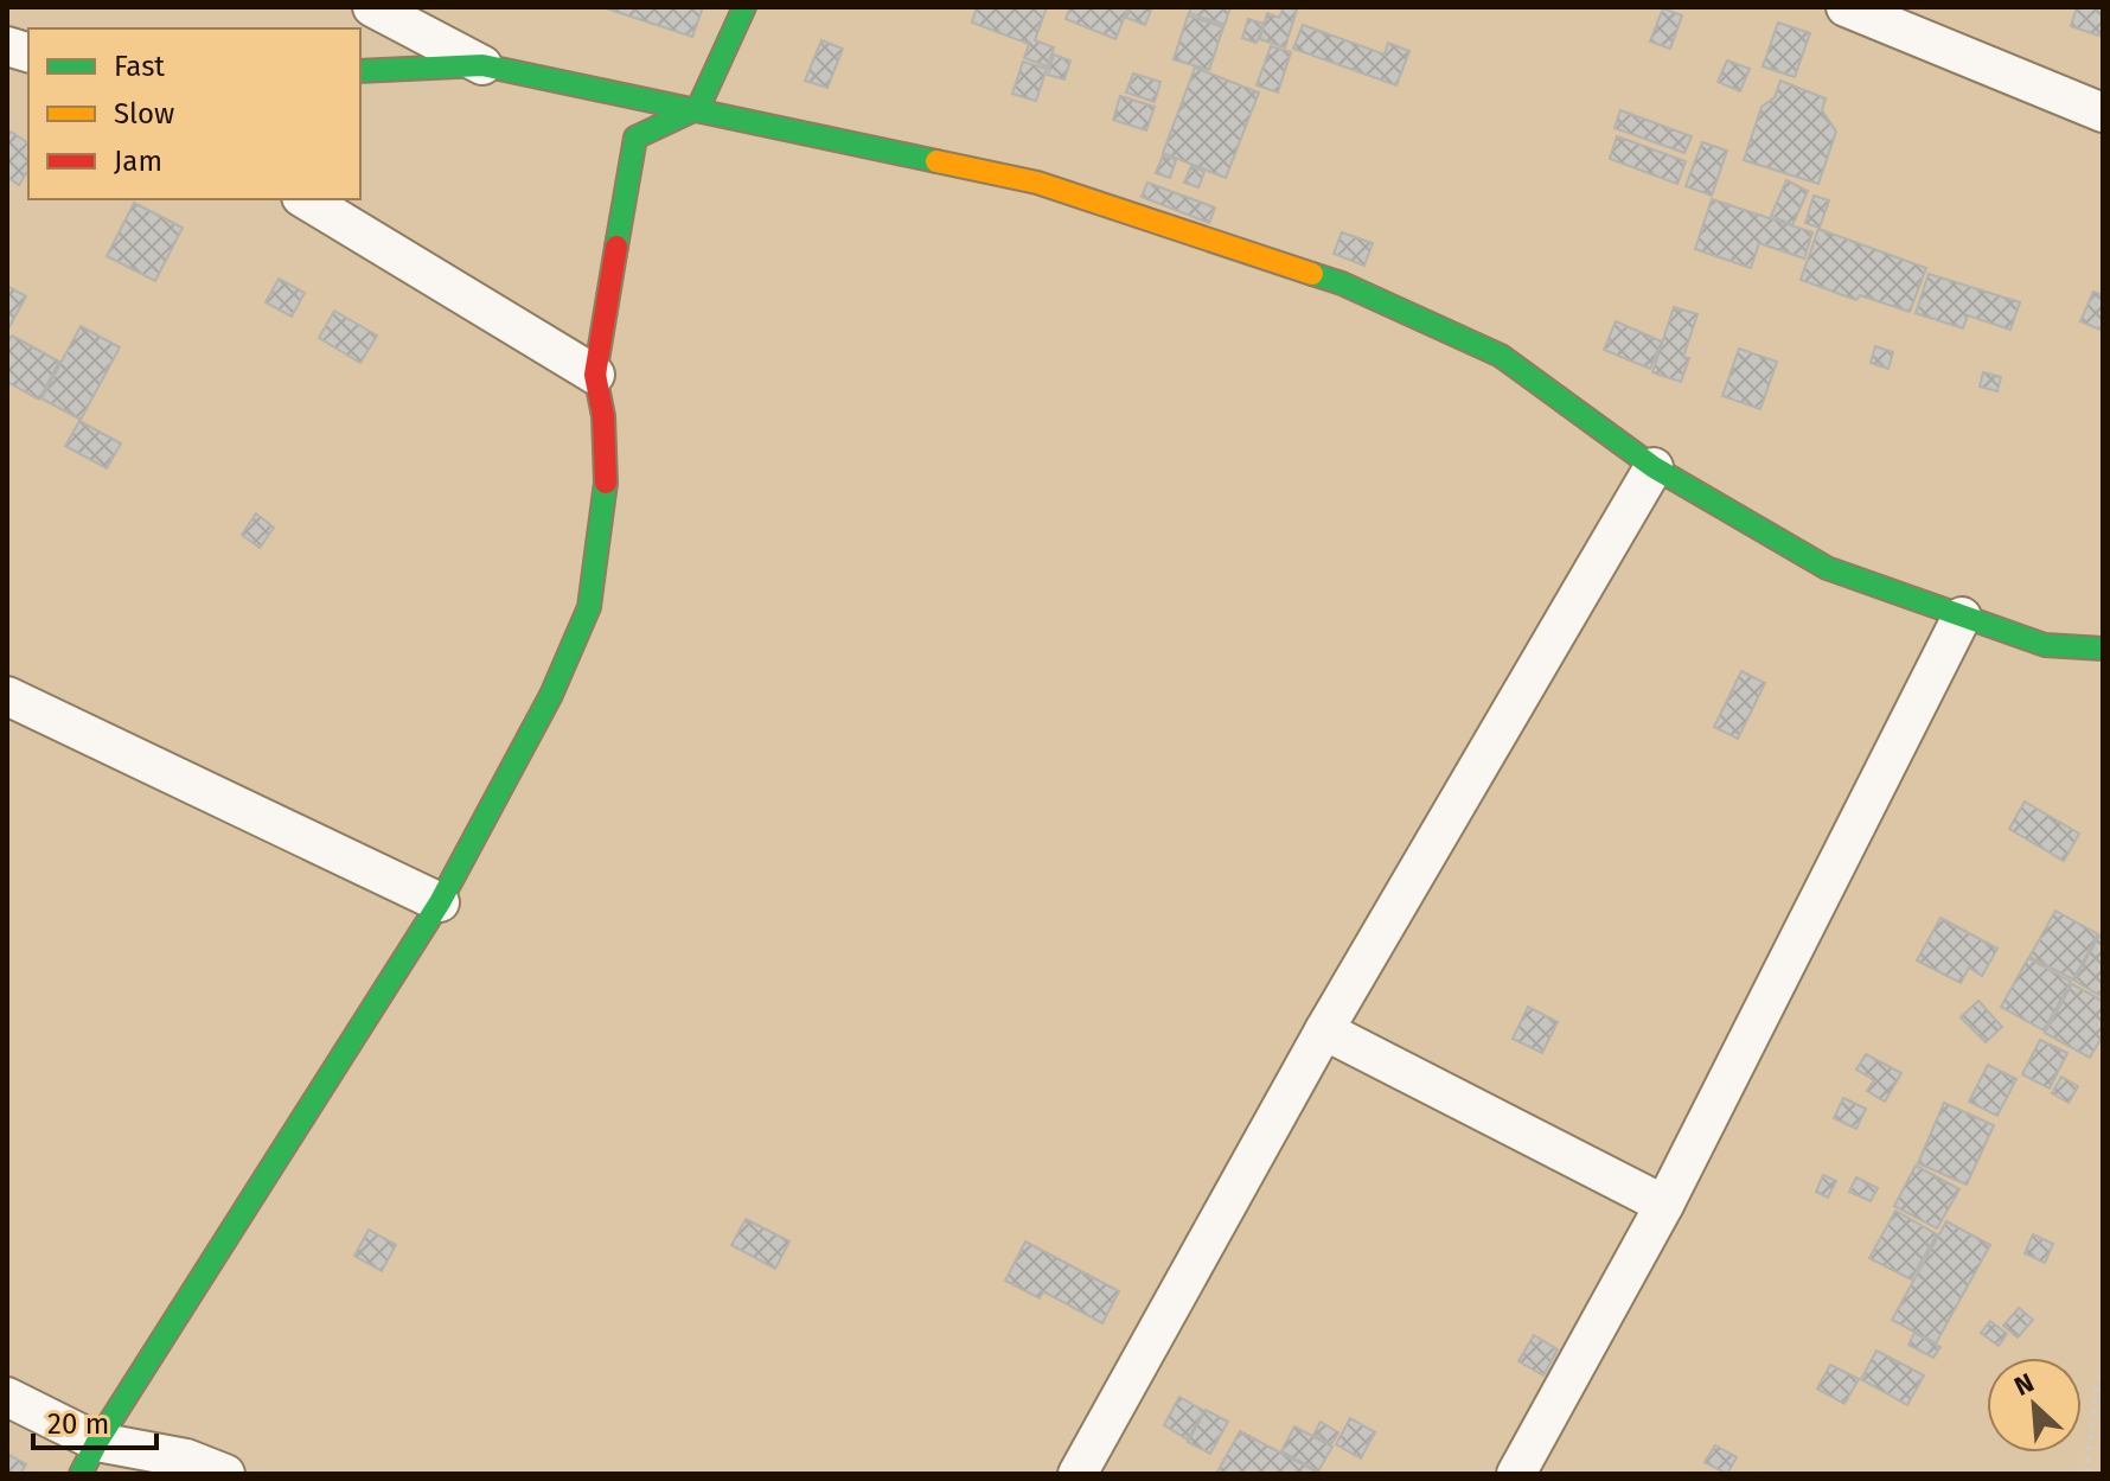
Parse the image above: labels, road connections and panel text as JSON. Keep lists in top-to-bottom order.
{
  "legend": ["Fast", "Slow", "Jam"],
  "scale_bar": "20 m",
  "north": "top left"
}
